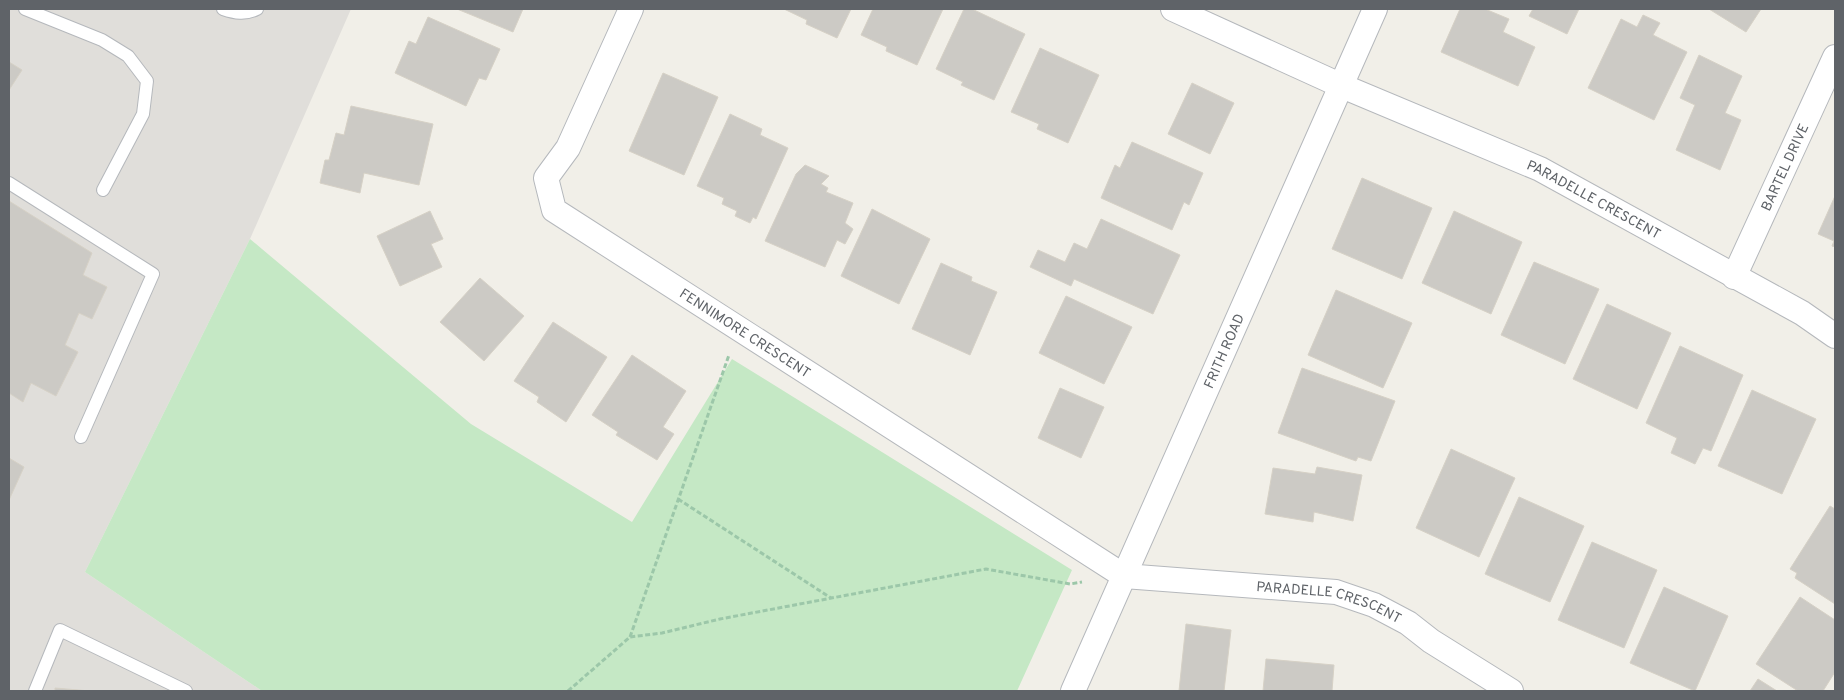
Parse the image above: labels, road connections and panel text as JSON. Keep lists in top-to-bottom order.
{
  "streets": {
    "street": [
      "BARTEL DRIVE",
      "PARADELLE CRESCENT",
      "FENNIMORE CRESCENT",
      "FRITH ROAD"
    ]
  },
  "crossings": [
    ["BARTEL DRIVE", "PARADELLE CRESCENT"],
    ["PARADELLE CRESCENT", "FENNIMORE CRESCENT"],
    ["PARADELLE CRESCENT", "FRITH ROAD"],
    ["FENNIMORE CRESCENT", "FRITH ROAD"]
  ]
}
